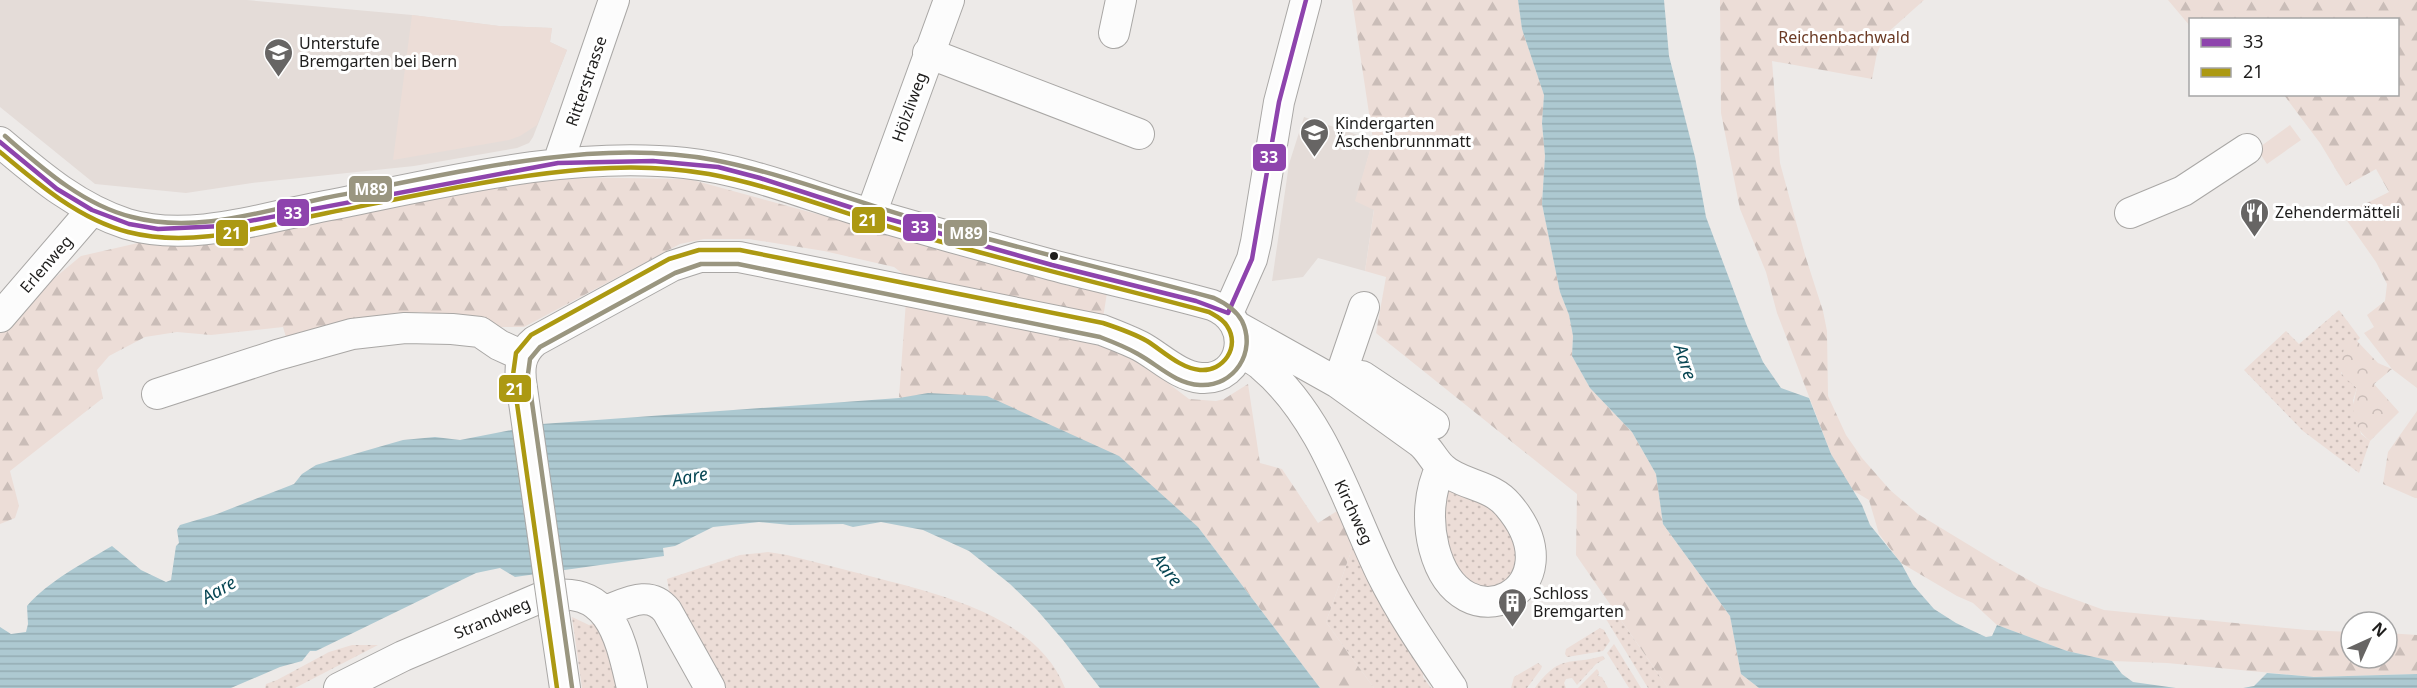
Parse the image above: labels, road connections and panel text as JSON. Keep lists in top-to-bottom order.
{
  "streets": {
    "street": [
      "Ritterstrasse",
      "Hölzliweg",
      "Erlenweg",
      "Kirchweg",
      "Strandweg"
    ]
  },
  "water": ["Aare"],
  "parks": ["Reichenbachwald"],
  "places": {
    "school or university": ["Unterstufe Bremgarten bei Bern", "Kindergarten Äschenbrunnmatt"],
    "restaurant": ["Zehendermätteli"],
    "building": ["Schloss Bremgarten"]
  },
  "lines": ["transit line 33", "transit line M89", "transit line 21"],
  "legend": ["33", "21"],
  "north": "top right"
}
